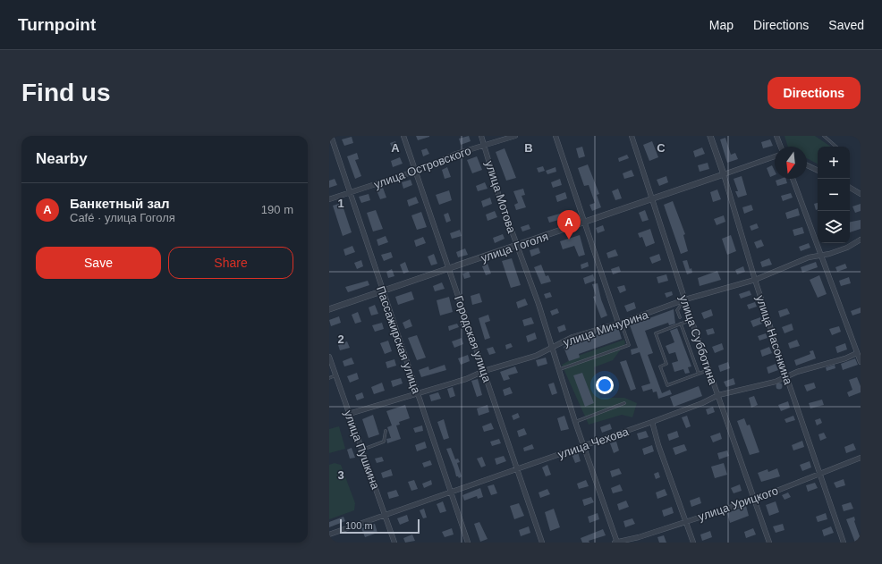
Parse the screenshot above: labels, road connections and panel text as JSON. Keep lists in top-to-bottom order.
{
  "streets": {
    "street": [
      "улица Островского",
      "улица Мотова",
      "улица Гоголя",
      "улица Мичурина",
      "Городская улица",
      "Пассажирская улица",
      "улица Субботина",
      "улица Насонкина",
      "улица Чехова",
      "улица Пушкина",
      "улица Урицкого"
    ]
  },
  "crossings": [
    ["улица Островского", "улица Мотова"],
    ["улица Островского", "Городская улица"],
    ["улица Островского", "Пассажирская улица"],
    ["улица Мотова", "улица Гоголя"],
    ["улица Мотова", "улица Мичурина"],
    ["улица Мотова", "улица Чехова"],
    ["улица Мотова", "улица Урицкого"],
    ["улица Гоголя", "Городская улица"],
    ["улица Гоголя", "Пассажирская улица"],
    ["улица Гоголя", "улица Субботина"],
    ["улица Гоголя", "улица Насонкина"],
    ["улица Мичурина", "Городская улица"],
    ["улица Мичурина", "Пассажирская улица"],
    ["улица Мичурина", "улица Субботина"],
    ["улица Мичурина", "улица Насонкина"],
    ["улица Мичурина", "улица Пушкина"],
    ["Городская улица", "улица Чехова"],
    ["Пассажирская улица", "улица Чехова"],
    ["улица Субботина", "улица Чехова"],
    ["улица Субботина", "улица Урицкого"],
    ["улица Насонкина", "улица Чехова"],
    ["улица Насонкина", "улица Урицкого"],
    ["улица Чехова", "улица Пушкина"]
  ],
  "scale_bar": "100 m",
  "north": "bottom",
  "page": {
    "header": "Turnpoint",
    "nav": ["Map", "Directions", "Saved"],
    "buttons": [
      "Directions",
      ["Save", "Share"]
    ],
    "title": "Find us",
    "heading": "Nearby",
    "map_buttons": ["+", "−"],
    "list": [
      {
        "mark": "A",
        "name": "Банкетный зал",
        "note": "Café · улица Гоголя",
        "value": "190 m"
      }
    ],
    "pins": "A",
    "scale": "100 m"
  },
  "grid": {
    "columns": ["A", "B", "C"],
    "rows": ["1", "2", "3"]
  }
}
